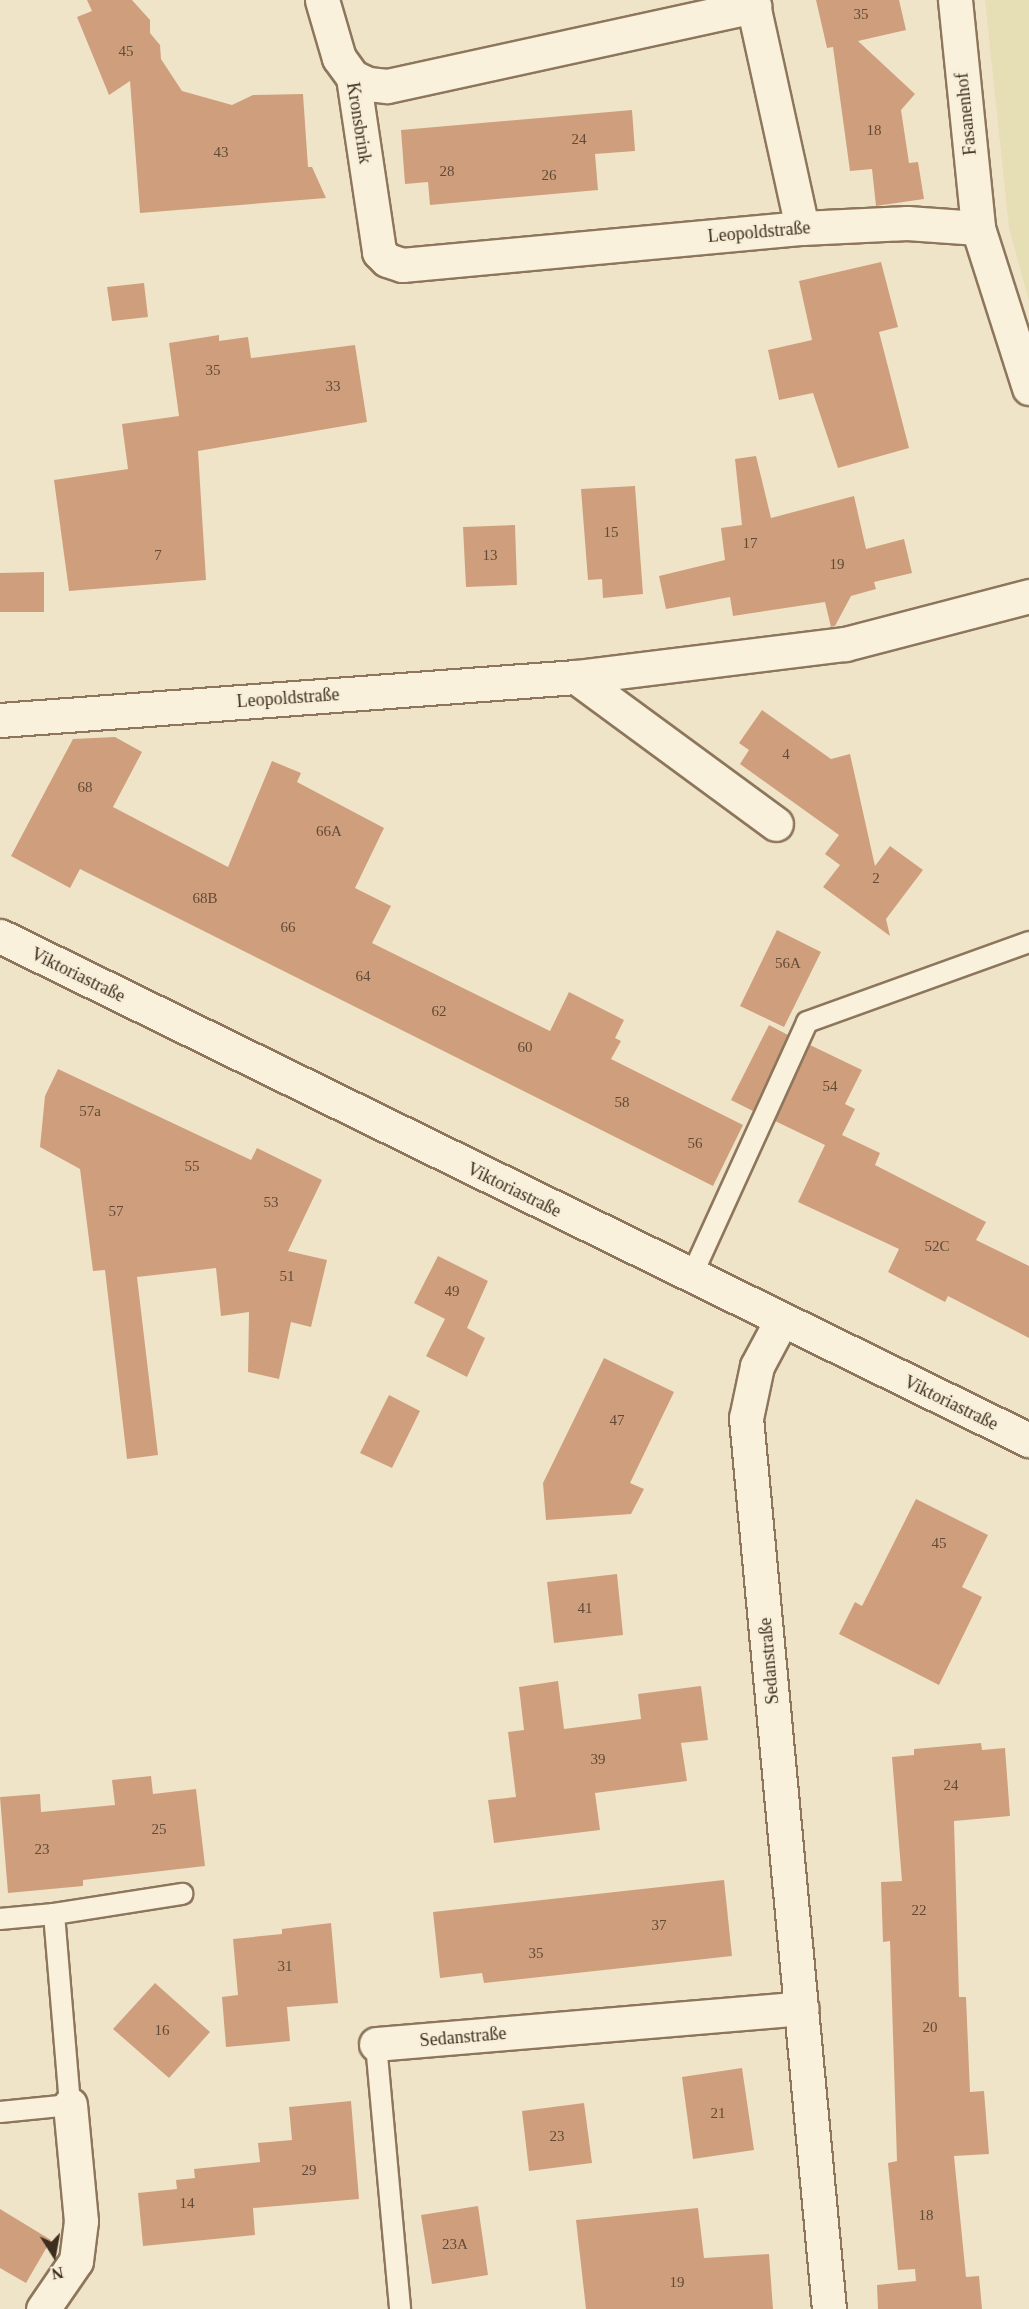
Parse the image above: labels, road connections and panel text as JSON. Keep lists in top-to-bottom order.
{
  "streets": {
    "street": [
      "Fasanenhof",
      "Kronsbrink",
      "Leopoldstraße",
      "Viktoriastraße",
      "Sedanstraße"
    ]
  },
  "crossings": [
    ["Fasanenhof", "Leopoldstraße"],
    ["Kronsbrink", "Leopoldstraße"],
    ["Viktoriastraße", "Sedanstraße"]
  ],
  "house_numbers": [
    "35",
    "45",
    "18",
    "24",
    "43",
    "28",
    "26",
    "35",
    "33",
    "15",
    "17",
    "7",
    "13",
    "19",
    "4",
    "68",
    "66A",
    "2",
    "68B",
    "66",
    "56A",
    "64",
    "62",
    "60",
    "54",
    "58",
    "57a",
    "56",
    "55",
    "53",
    "57",
    "52C",
    "51",
    "49",
    "47",
    "45",
    "41",
    "39",
    "24",
    "25",
    "23",
    "22",
    "37",
    "35",
    "31",
    "20",
    "16",
    "21",
    "23",
    "29",
    "14",
    "18",
    "23A",
    "19"
  ],
  "north": "bottom"
}
